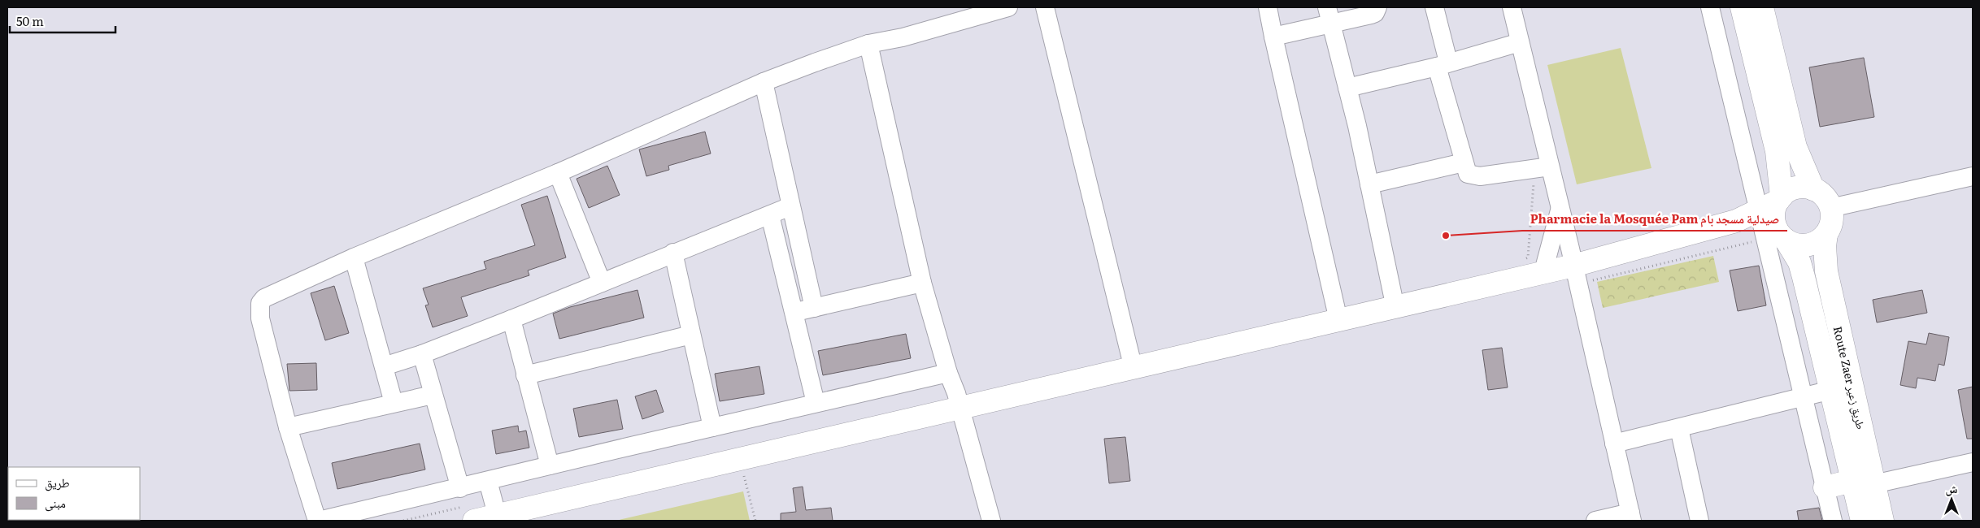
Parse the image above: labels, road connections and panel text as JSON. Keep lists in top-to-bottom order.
{
  "streets": {
    "main road": ["Route Zaer طريق زعير"]
  },
  "places": ["Pharmacie la Mosquée Pam صيدلية مسجد بام"],
  "legend": ["طريق", "مبنى"],
  "scale_bar": "50 m",
  "north": "top"
}
